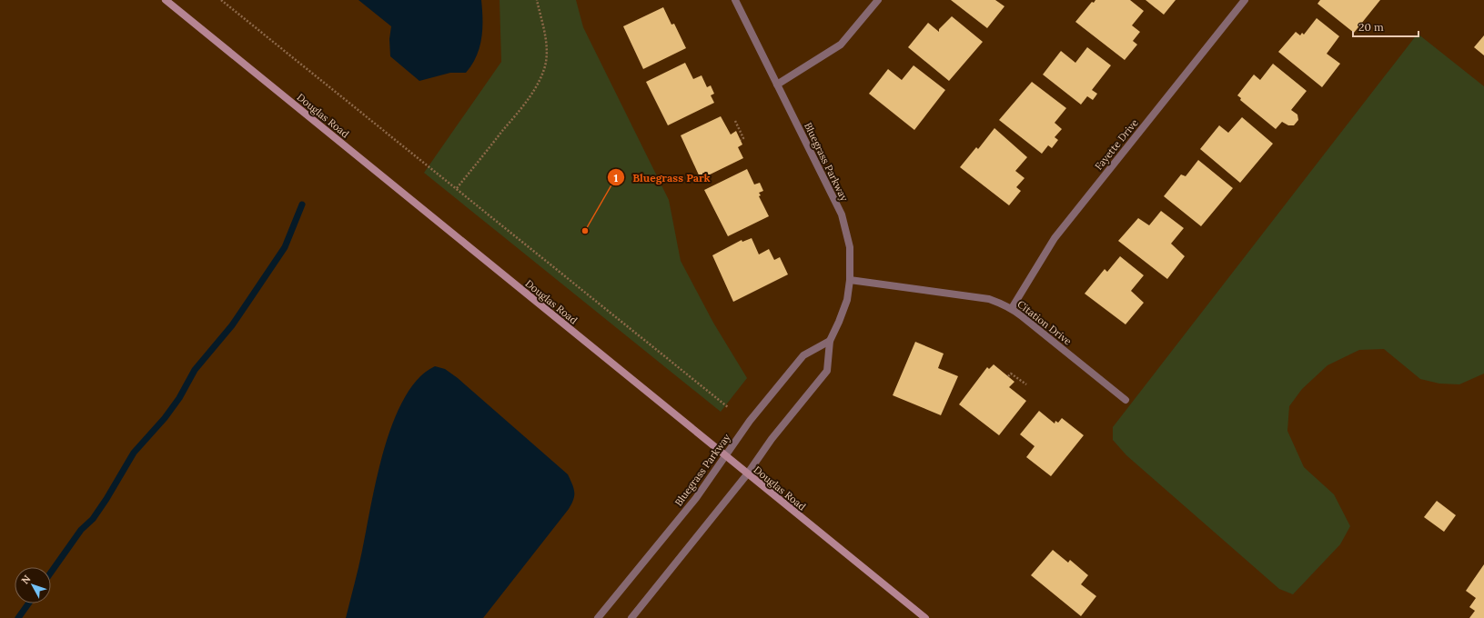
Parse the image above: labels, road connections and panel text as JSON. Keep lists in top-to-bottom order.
{
  "streets": {
    "street": [
      "Douglas Road",
      "Fayette Drive",
      "Bluegrass Parkway",
      "Citation Drive"
    ]
  },
  "crossings": [
    ["Douglas Road", "Bluegrass Parkway"],
    ["Fayette Drive", "Citation Drive"],
    ["Bluegrass Parkway", "Citation Drive"]
  ],
  "places": ["Bluegrass Park"],
  "scale_bar": "20 m",
  "north": "top left"
}
